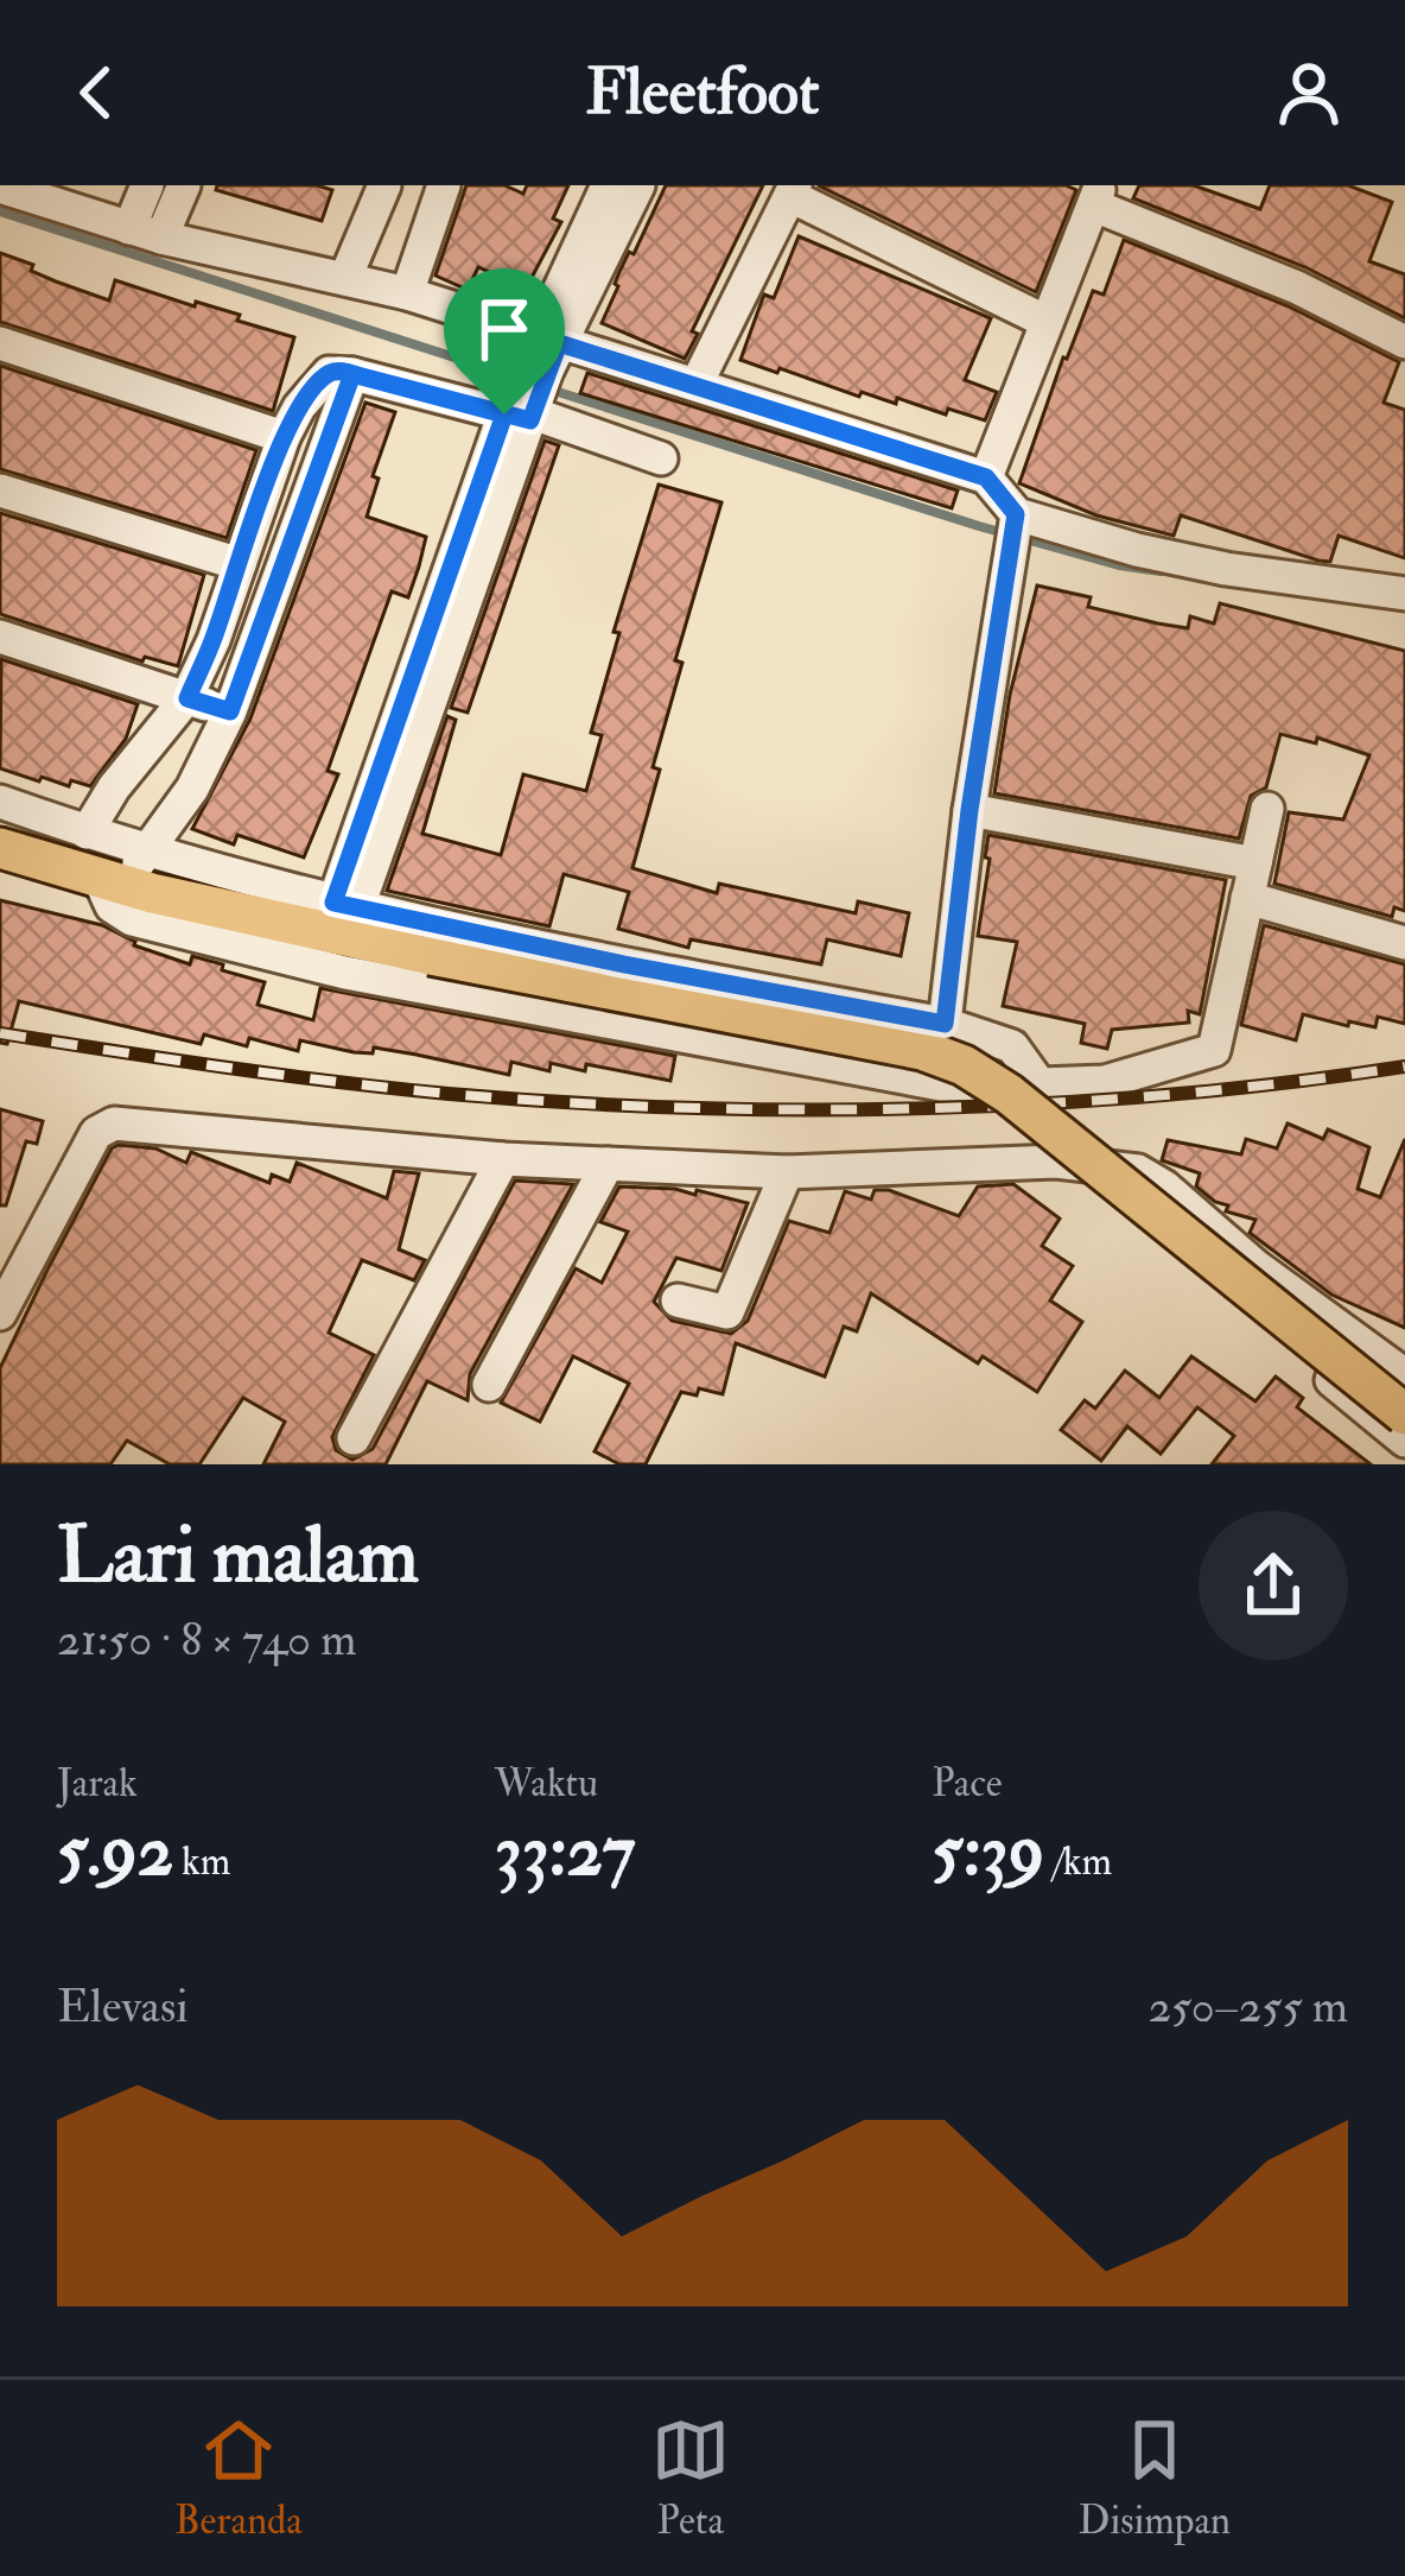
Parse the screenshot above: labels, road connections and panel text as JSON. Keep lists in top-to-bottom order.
{
  "page": {
    "header": "Fleetfoot",
    "heading": ["Lari malam", "21:50 · 8 × 740 m"],
    "stats": [
      ["Jarak", "5.92 km"],
      ["Waktu", "33:27"],
      ["Pace", "5:39 /km"]
    ],
    "chart": ["Elevasi", "250–255 m"],
    "tabs": ["Beranda", "Peta", "Disimpan"]
  }
}
